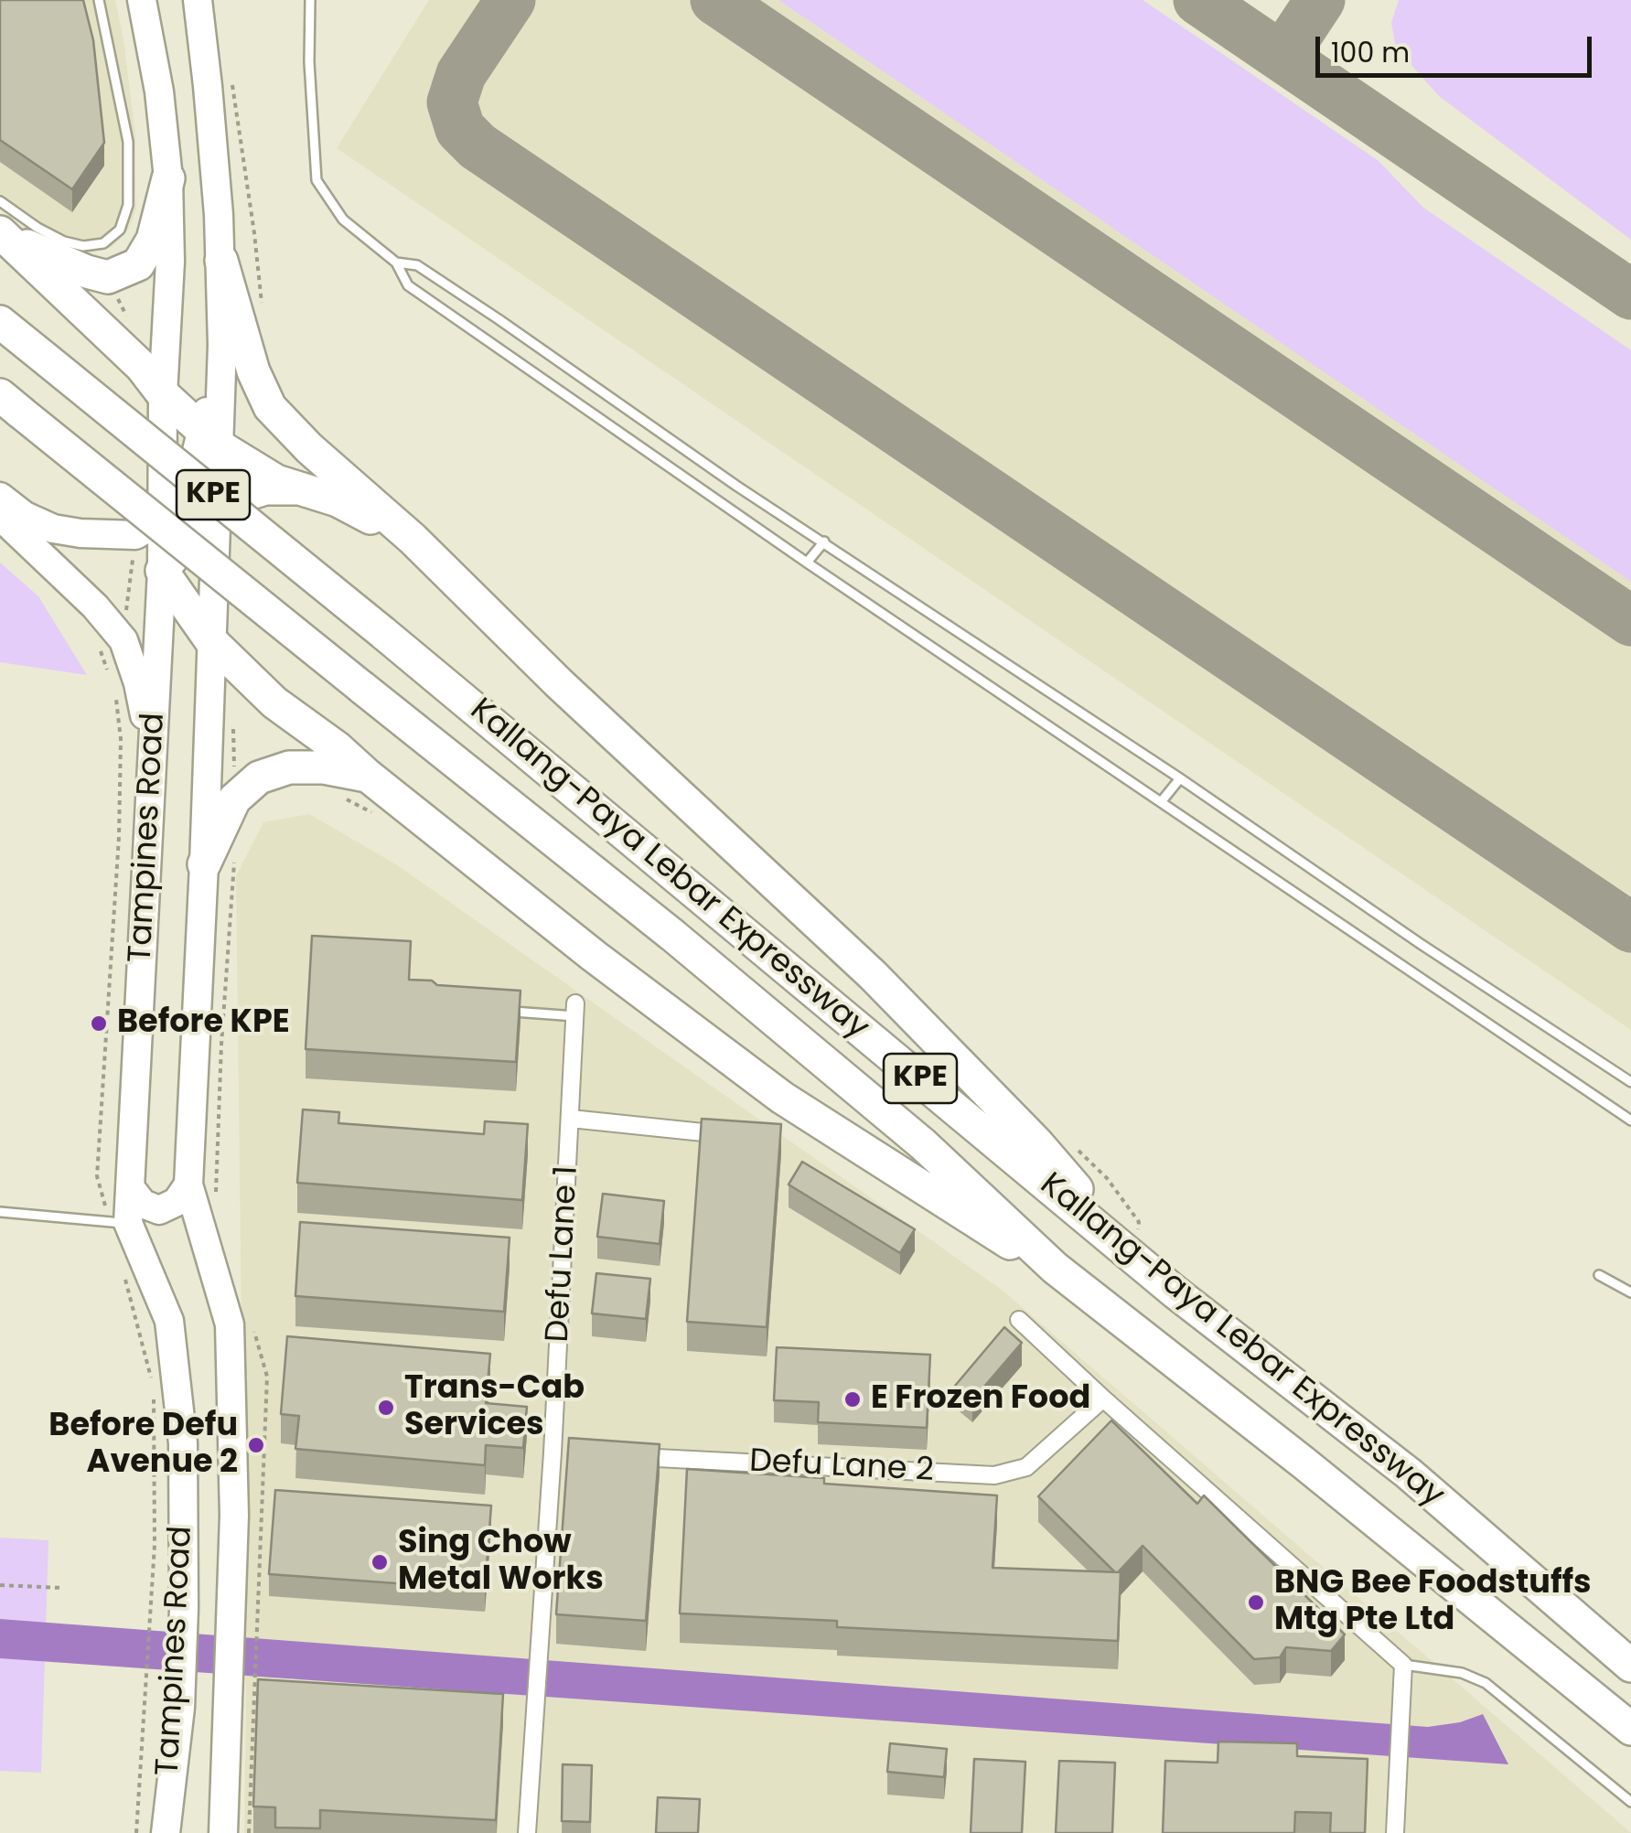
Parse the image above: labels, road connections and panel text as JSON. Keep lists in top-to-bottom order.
{
  "streets": {
    "highway": ["KPE", "Kallang-Paya Lebar Expressway"],
    "main road": ["Tampines Road"],
    "street": ["Defu Lane 1", "Defu Lane 2"]
  },
  "places": [
    "Before KPE",
    "E Frozen Food",
    "Trans-Cab Services",
    "Before Defu Avenue 2",
    "Sing Chow Metal Works",
    "BNG Bee Foodstuffs Mtg Pte Ltd"
  ],
  "scale_bar": "100 m"
}
